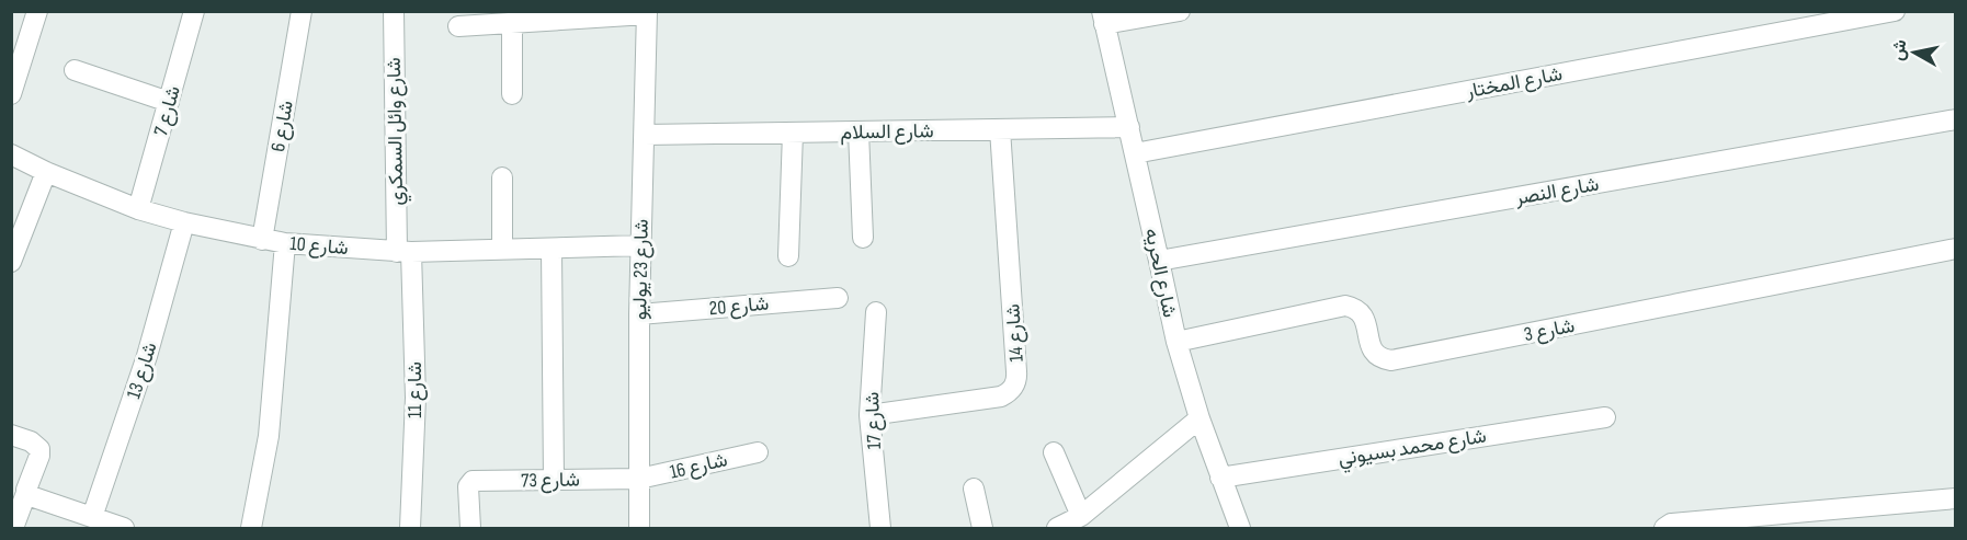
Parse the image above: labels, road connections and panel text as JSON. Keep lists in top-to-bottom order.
{
  "streets": {
    "street": [
      "شارع المختار",
      "شارع 7",
      "شارع 6",
      "شارع وائل السمكري",
      "شارع السلام",
      "شارع النصر",
      "شارع 10",
      "شارع 23 يوليو",
      "شارع الحريه",
      "شارع 20",
      "شارع 3",
      "شارع 14",
      "شارع 13",
      "شارع 11",
      "شارع 17",
      "شارع محمد بسيوني",
      "شارع 16",
      "شارع 73"
    ]
  },
  "crossings": [
    ["شارع المختار", "شارع الحريه"],
    ["شارع 7", "شارع 10"],
    ["شارع 6", "شارع 10"],
    ["شارع وائل السمكري", "شارع 10"],
    ["شارع وائل السمكري", "شارع 11"],
    ["شارع السلام", "شارع 23 يوليو"],
    ["شارع السلام", "شارع الحريه"],
    ["شارع السلام", "شارع 14"],
    ["شارع النصر", "شارع الحريه"],
    ["شارع 10", "شارع 23 يوليو"],
    ["شارع 10", "شارع 13"],
    ["شارع 10", "شارع 11"],
    ["شارع 23 يوليو", "شارع 20"],
    ["شارع 23 يوليو", "شارع 16"],
    ["شارع 23 يوليو", "شارع 73"],
    ["شارع الحريه", "شارع 3"],
    ["شارع الحريه", "شارع محمد بسيوني"],
    ["شارع 14", "شارع 17"],
    ["شارع 16", "شارع 73"]
  ],
  "north": "left"
}
